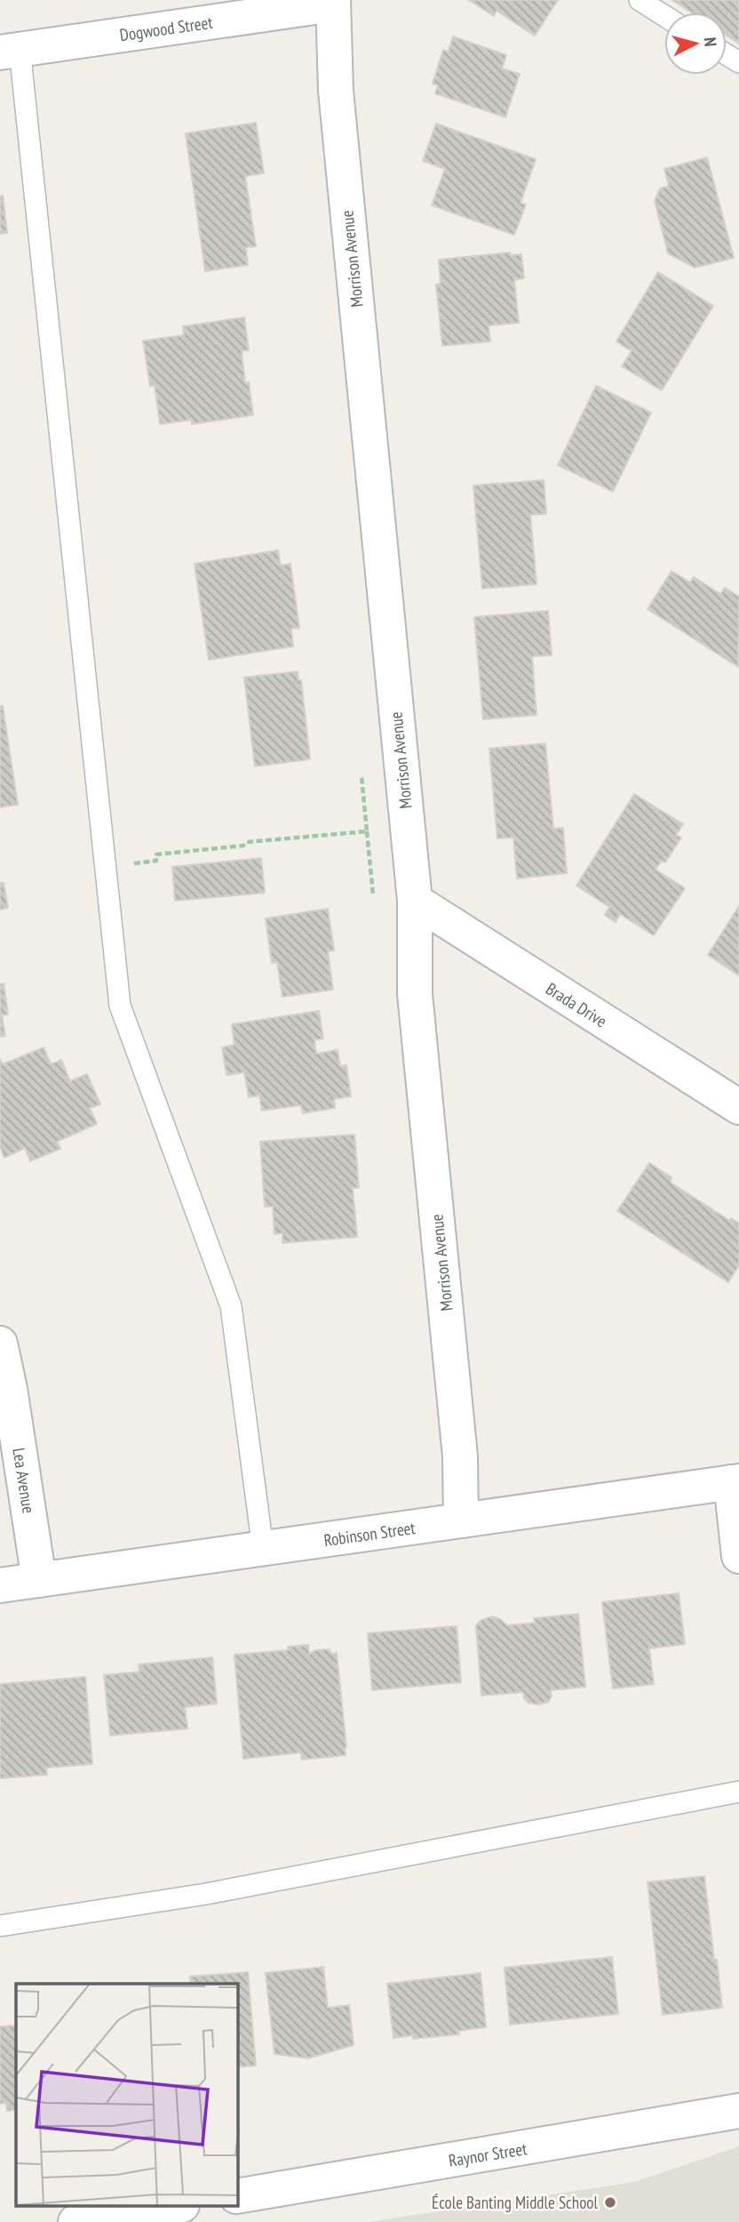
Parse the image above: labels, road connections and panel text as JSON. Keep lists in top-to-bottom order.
{
  "streets": {
    "street": [
      "Dogwood Street",
      "Morrison Avenue",
      "Brada Drive",
      "Lea Avenue",
      "Robinson Street",
      "Raynor Street"
    ]
  },
  "crossings": [
    ["Dogwood Street", "Morrison Avenue"],
    ["Morrison Avenue", "Brada Drive"],
    ["Morrison Avenue", "Robinson Street"],
    ["Lea Avenue", "Robinson Street"]
  ],
  "places": ["École Banting Middle School"],
  "north": "right"
}
